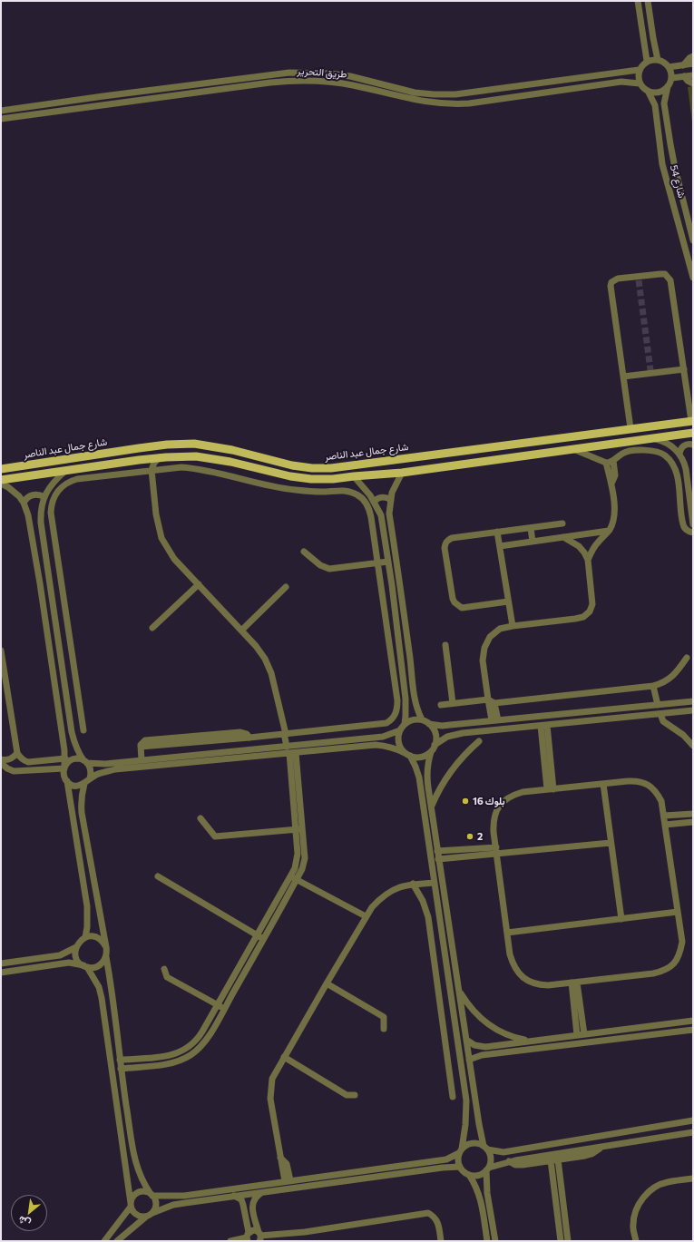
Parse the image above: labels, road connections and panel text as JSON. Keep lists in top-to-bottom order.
{
  "streets": {
    "main road": ["شارع جمال عبد الناصر"],
    "street": ["طريق التحرير", "شارع 54"]
  },
  "crossings": [
    ["طريق التحرير", "شارع 54"]
  ],
  "places": ["بلوك 16", "2"],
  "north": "bottom left"
}
